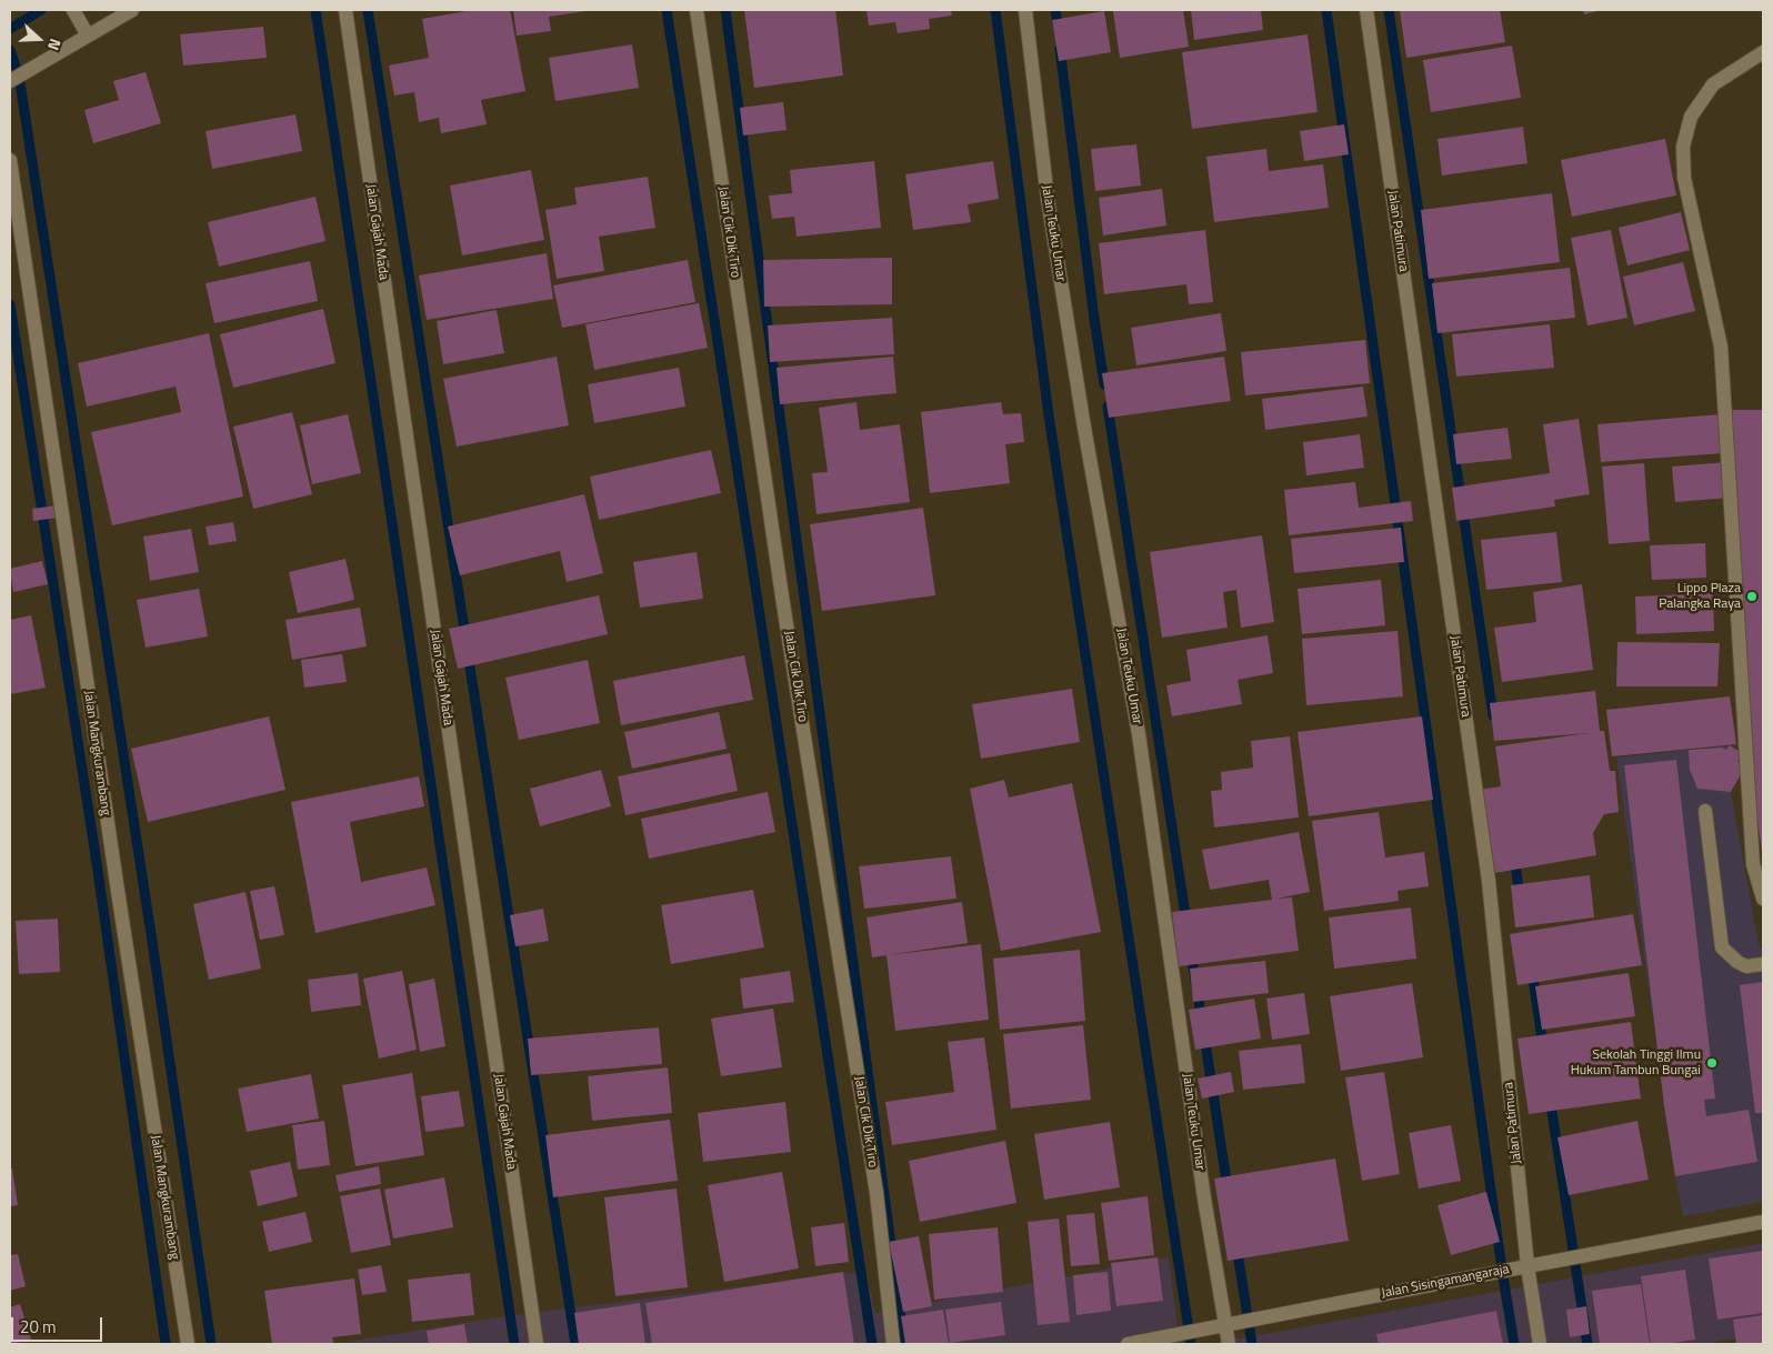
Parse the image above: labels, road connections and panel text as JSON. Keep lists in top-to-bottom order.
{
  "streets": {
    "street": [
      "Jalan Patimura",
      "Jalan Gajah Mada",
      "Jalan Cik Dik Tiro",
      "Jalan Teuku Umar",
      "Jalan Mangkurambang",
      "Jalan Sisingamangaraja"
    ]
  },
  "crossings": [
    ["Jalan Patimura", "Jalan Sisingamangaraja"],
    ["Jalan Teuku Umar", "Jalan Sisingamangaraja"]
  ],
  "places": ["Lippo Plaza Palangka Raya", "Sekolah Tinggi Ilmu Hukum Tambun Bungai"],
  "scale_bar": "20 m",
  "north": "right"
}
